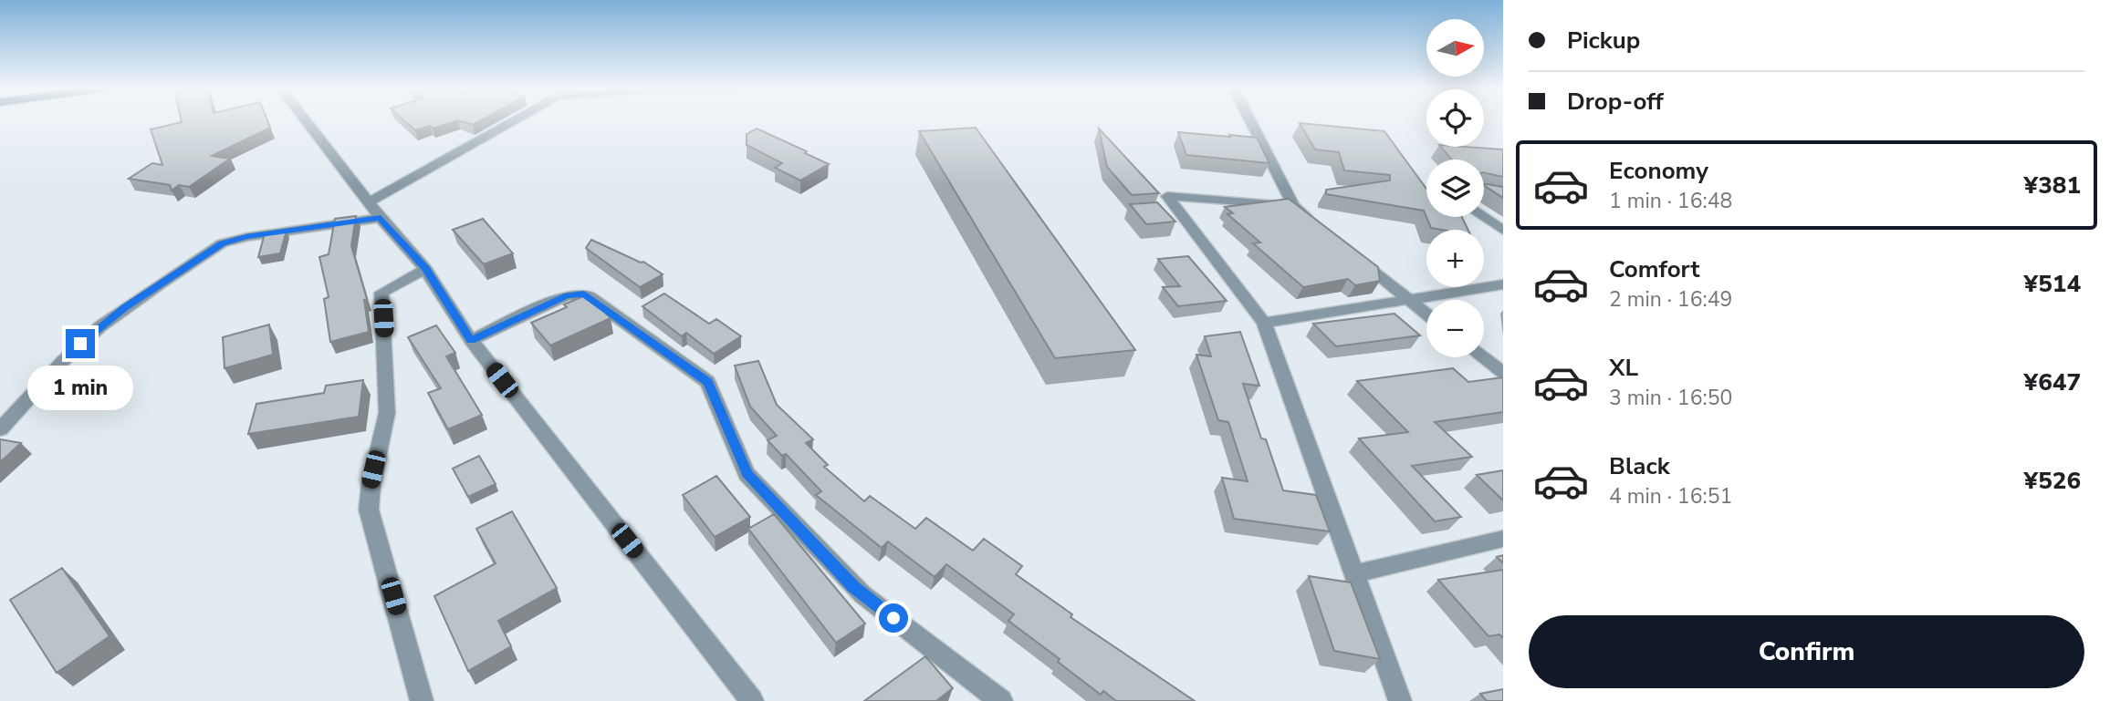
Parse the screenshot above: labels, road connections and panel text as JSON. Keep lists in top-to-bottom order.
{
  "north": "right",
  "page": {
    "banner": ["Pickup", "Drop-off"],
    "map_buttons": ["+", "−"],
    "list": [
      {
        "name": "Economy",
        "note": "1 min · 16:48",
        "value": "¥381"
      },
      {
        "name": "Comfort",
        "note": "2 min · 16:49",
        "value": "¥514"
      },
      {
        "name": "XL",
        "note": "3 min · 16:50",
        "value": "¥647"
      },
      {
        "name": "Black",
        "note": "4 min · 16:51",
        "value": "¥526"
      }
    ],
    "bubble": "1 min",
    "buttons": "Confirm"
  }
}
